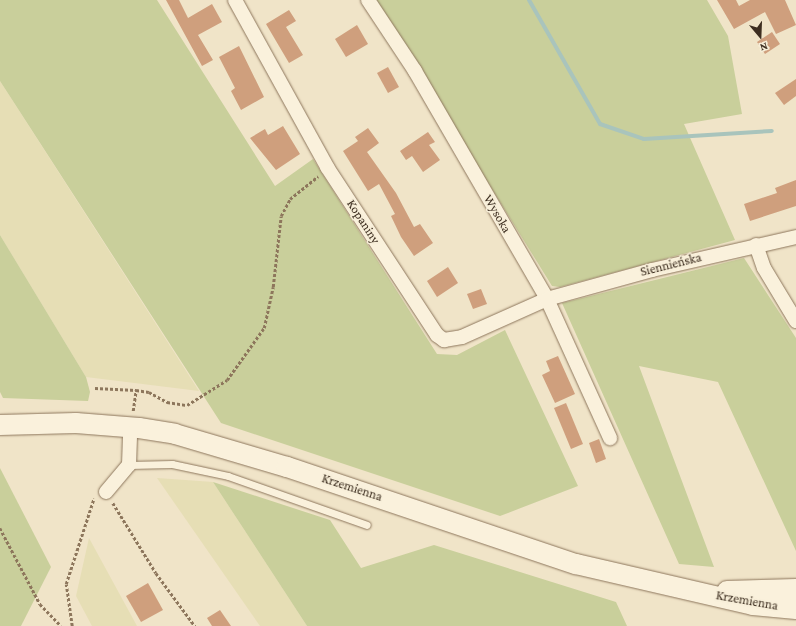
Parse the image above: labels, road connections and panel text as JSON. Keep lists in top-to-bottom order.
{
  "streets": {
    "main road": ["Krzemienna"],
    "street": ["Wysoka", "Kopaniny", "Siennieńska"]
  },
  "crossings": [
    ["Wysoka", "Kopaniny"],
    ["Wysoka", "Siennieńska"],
    ["Kopaniny", "Siennieńska"]
  ],
  "north": "bottom"
}
